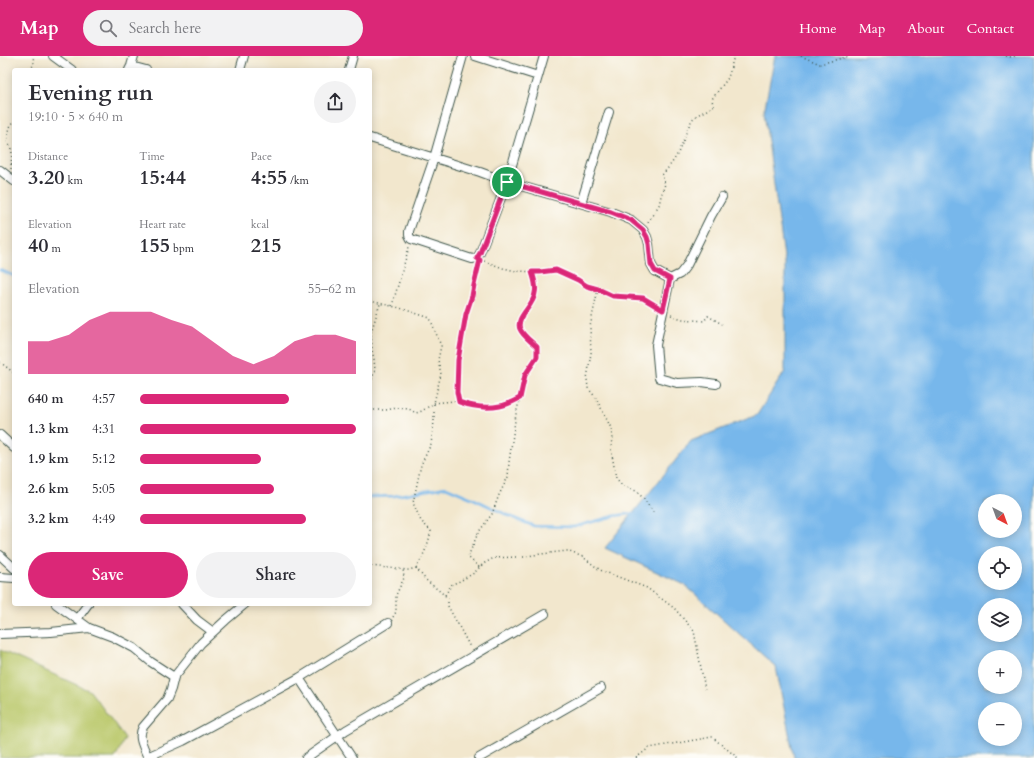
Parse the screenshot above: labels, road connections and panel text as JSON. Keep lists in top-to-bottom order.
{
  "north": "bottom right",
  "page": {
    "header": "Map",
    "search": "Search here",
    "nav": [
      "Home",
      "Map",
      "About",
      "Contact"
    ],
    "heading": ["Evening run", "19:10 · 5 × 640 m"],
    "stats": [
      ["Distance", "3.20 km"],
      ["Time", "15:44"],
      ["Pace", "4:55 /km"],
      ["Elevation", "40 m"],
      ["Heart rate", "155 bpm"],
      ["kcal", "215"]
    ],
    "chart": ["Elevation", "55–62 m"],
    "list": [
      {
        "name": "640 m",
        "note": "4:57"
      },
      {
        "name": "1.3 km",
        "note": "4:31"
      },
      {
        "name": "1.9 km",
        "note": "5:12"
      },
      {
        "name": "2.6 km",
        "note": "5:05"
      },
      {
        "name": "3.2 km",
        "note": "4:49"
      }
    ],
    "map_buttons": ["+", "−"],
    "buttons": ["Save", "Share"]
  }
}
